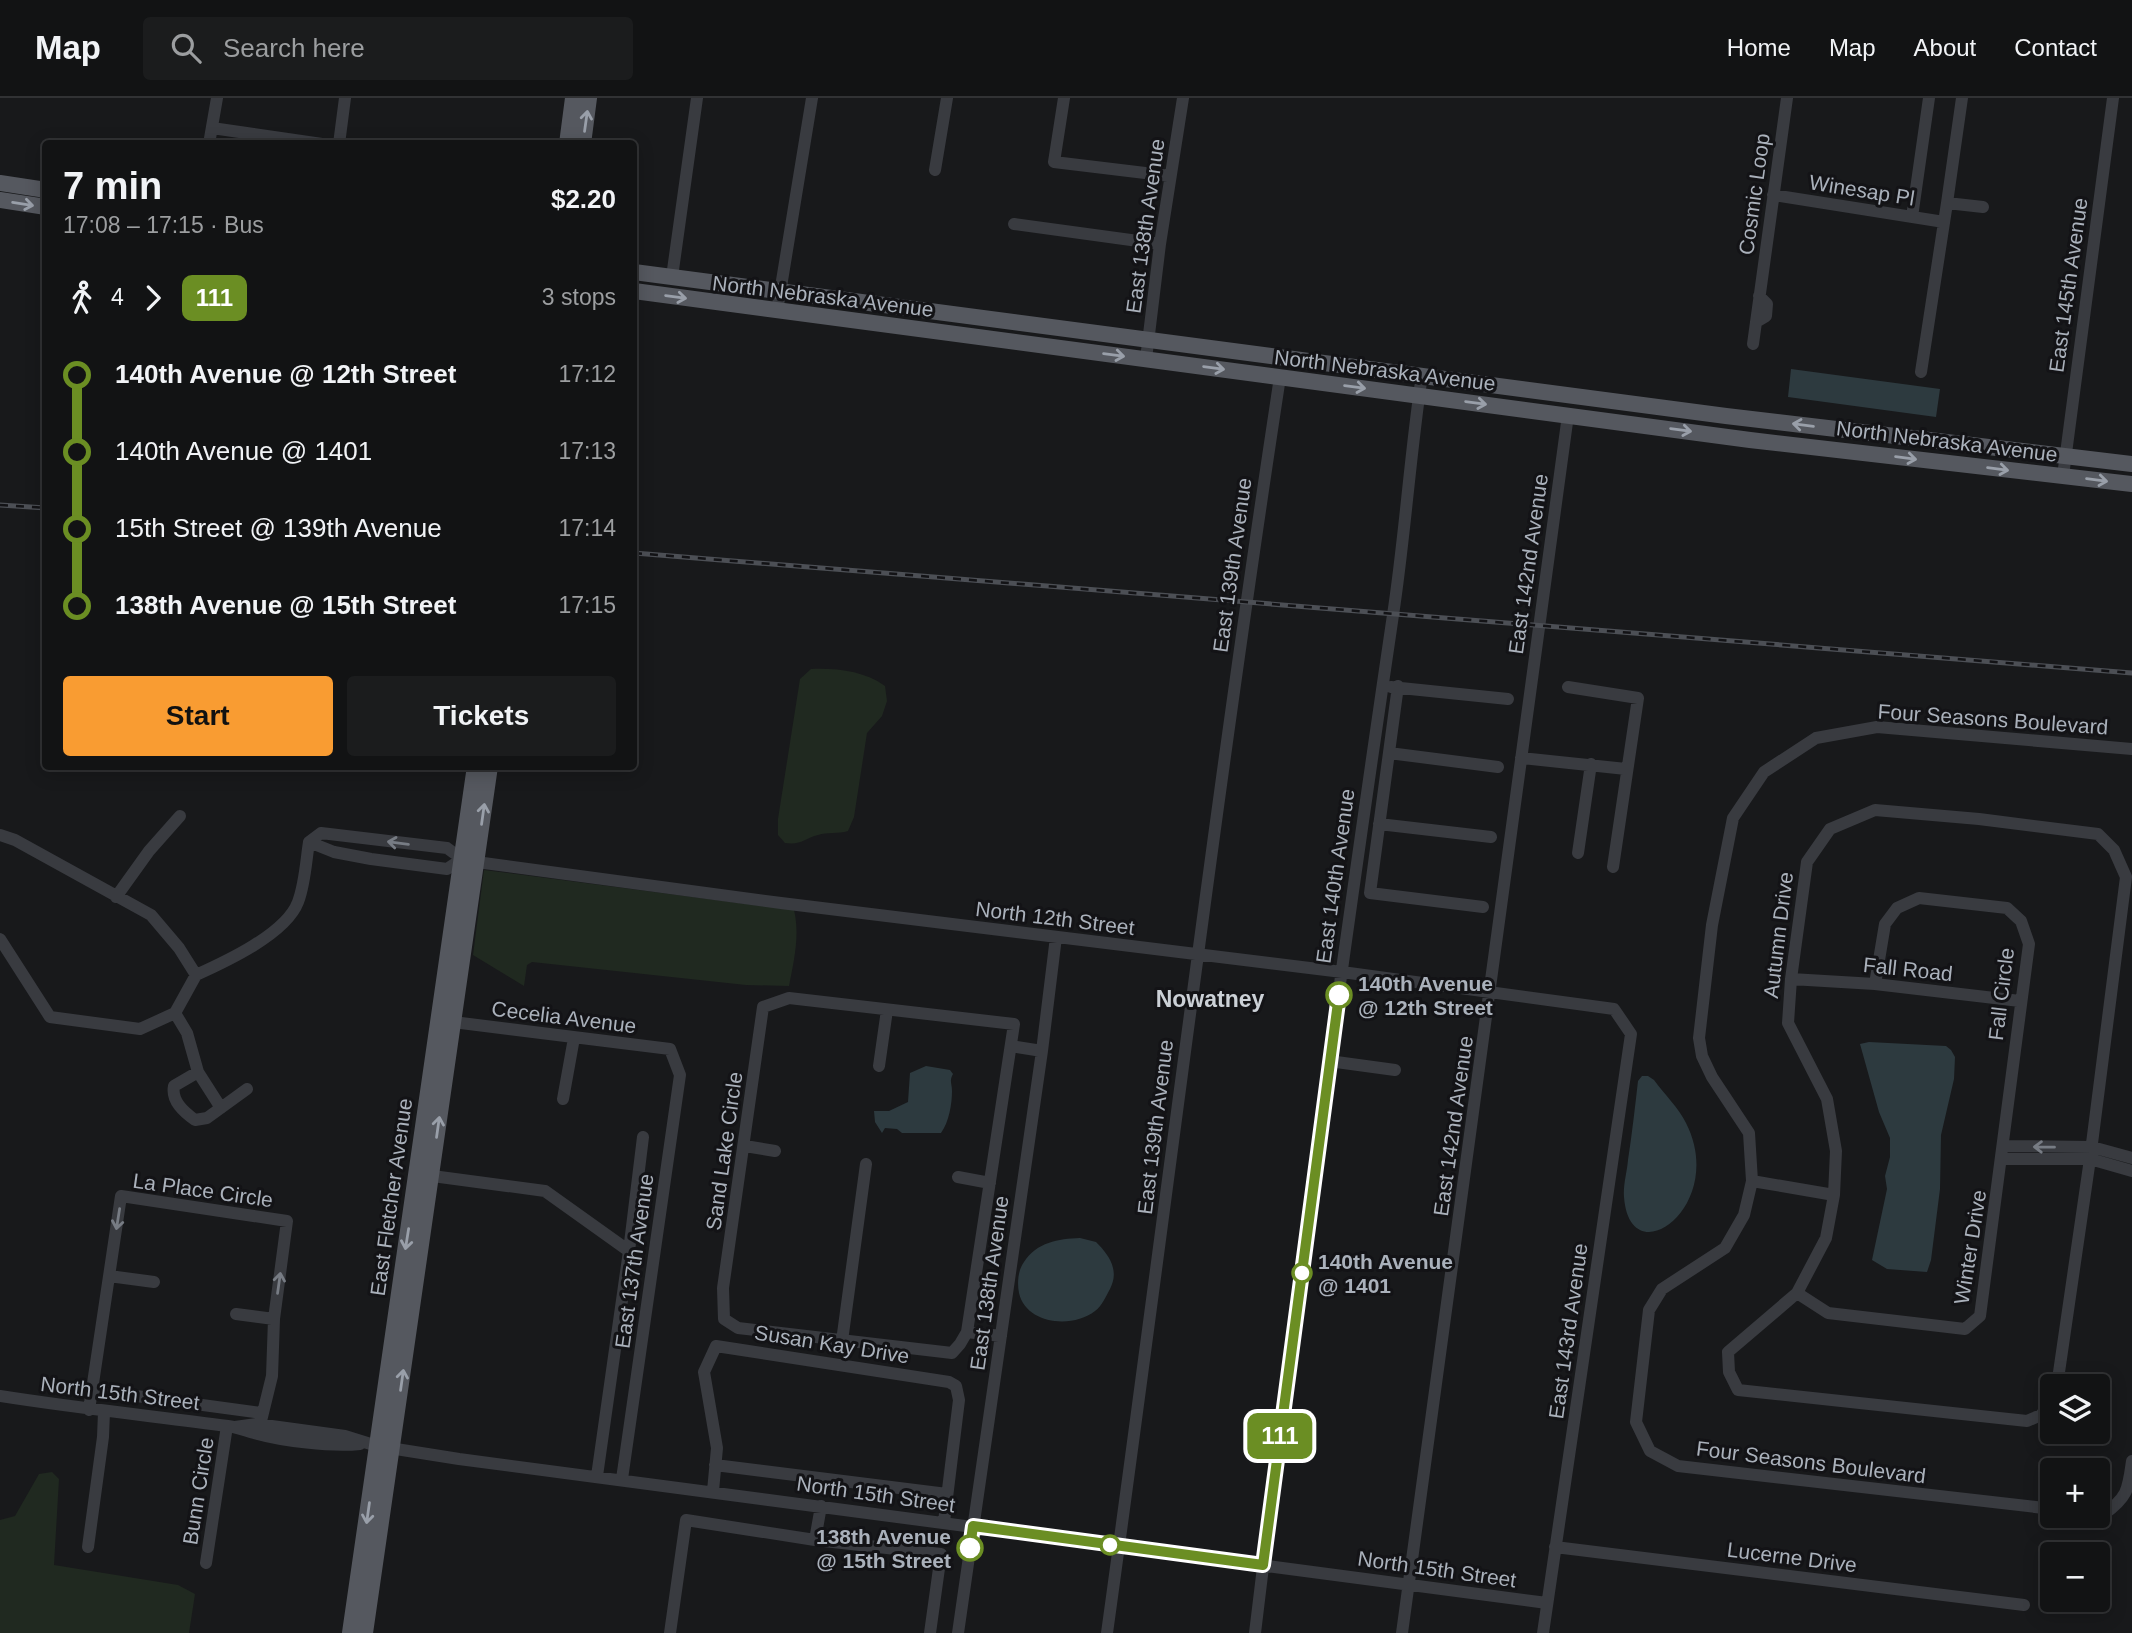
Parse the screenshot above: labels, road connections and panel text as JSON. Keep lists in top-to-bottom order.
{
  "streets": {
    "main road": ["North Nebraska Avenue", "East Fletcher Avenue"],
    "street": [
      "Winesap Pl",
      "Cosmic Loop",
      "East 138th Avenue",
      "East 145th Avenue",
      "East 142nd Avenue",
      "East 139th Avenue",
      "Four Seasons Boulevard",
      "East 140th Avenue",
      "North 12th Street",
      "Autumn Drive",
      "Fall Road",
      "Fall Circle",
      "Cecelia Avenue",
      "Sand Lake Circle",
      "La Place Circle",
      "Winter Drive",
      "East 137th Avenue",
      "East 143rd Avenue",
      "Susan Kay Drive",
      "North 15th Street",
      "Bunn Circle",
      "Lucerne Drive"
    ]
  },
  "crossings": [
    ["Winesap Pl", "Cosmic Loop"],
    ["East 138th Avenue", "North Nebraska Avenue"],
    ["East 138th Avenue", "North 12th Street"],
    ["East 138th Avenue", "North 15th Street"],
    ["East 145th Avenue", "North Nebraska Avenue"],
    ["North Nebraska Avenue", "East 142nd Avenue"],
    ["North Nebraska Avenue", "East 139th Avenue"],
    ["North Nebraska Avenue", "East 140th Avenue"],
    ["East 142nd Avenue", "North 12th Street"],
    ["East 142nd Avenue", "North 15th Street"],
    ["East 139th Avenue", "North 12th Street"],
    ["East 139th Avenue", "North 15th Street"],
    ["East 140th Avenue", "North 12th Street"],
    ["East 140th Avenue", "North 15th Street"],
    ["North 12th Street", "East Fletcher Avenue"],
    ["North 12th Street", "East 143rd Avenue"],
    ["Autumn Drive", "Fall Road"],
    ["Autumn Drive", "Winter Drive"],
    ["Fall Road", "Fall Circle"],
    ["Fall Circle", "Winter Drive"],
    ["Cecelia Avenue", "East Fletcher Avenue"],
    ["Cecelia Avenue", "East 137th Avenue"],
    ["La Place Circle", "North 15th Street"],
    ["East Fletcher Avenue", "North 15th Street"],
    ["East 137th Avenue", "North 15th Street"],
    ["East 143rd Avenue", "North 15th Street"],
    ["East 143rd Avenue", "Lucerne Drive"],
    ["Susan Kay Drive", "North 15th Street"],
    ["North 15th Street", "Bunn Circle"]
  ],
  "districts": ["Nowatney"],
  "places": ["140th Avenue @ 12th Street", "140th Avenue @ 1401", "138th Avenue @ 15th Street"],
  "lines": ["bus line 111"],
  "page": {
    "header": "Map",
    "search": "Search here",
    "nav": [
      "Home",
      "Map",
      "About",
      "Contact"
    ],
    "on_map": "111",
    "heading": ["7 min", "17:08 – 17:15 · Bus", "$2.20"],
    "legs": ["4", "111", "3 stops"],
    "list": [
      {
        "name": "140th Avenue @ 12th Street",
        "value": "17:12"
      },
      {
        "name": "140th Avenue @ 1401",
        "value": "17:13"
      },
      {
        "name": "15th Street @ 139th Avenue",
        "value": "17:14"
      },
      {
        "name": "138th Avenue @ 15th Street",
        "value": "17:15"
      }
    ],
    "buttons": ["Start", "Tickets"],
    "map_buttons": ["+", "−"]
  }
}
